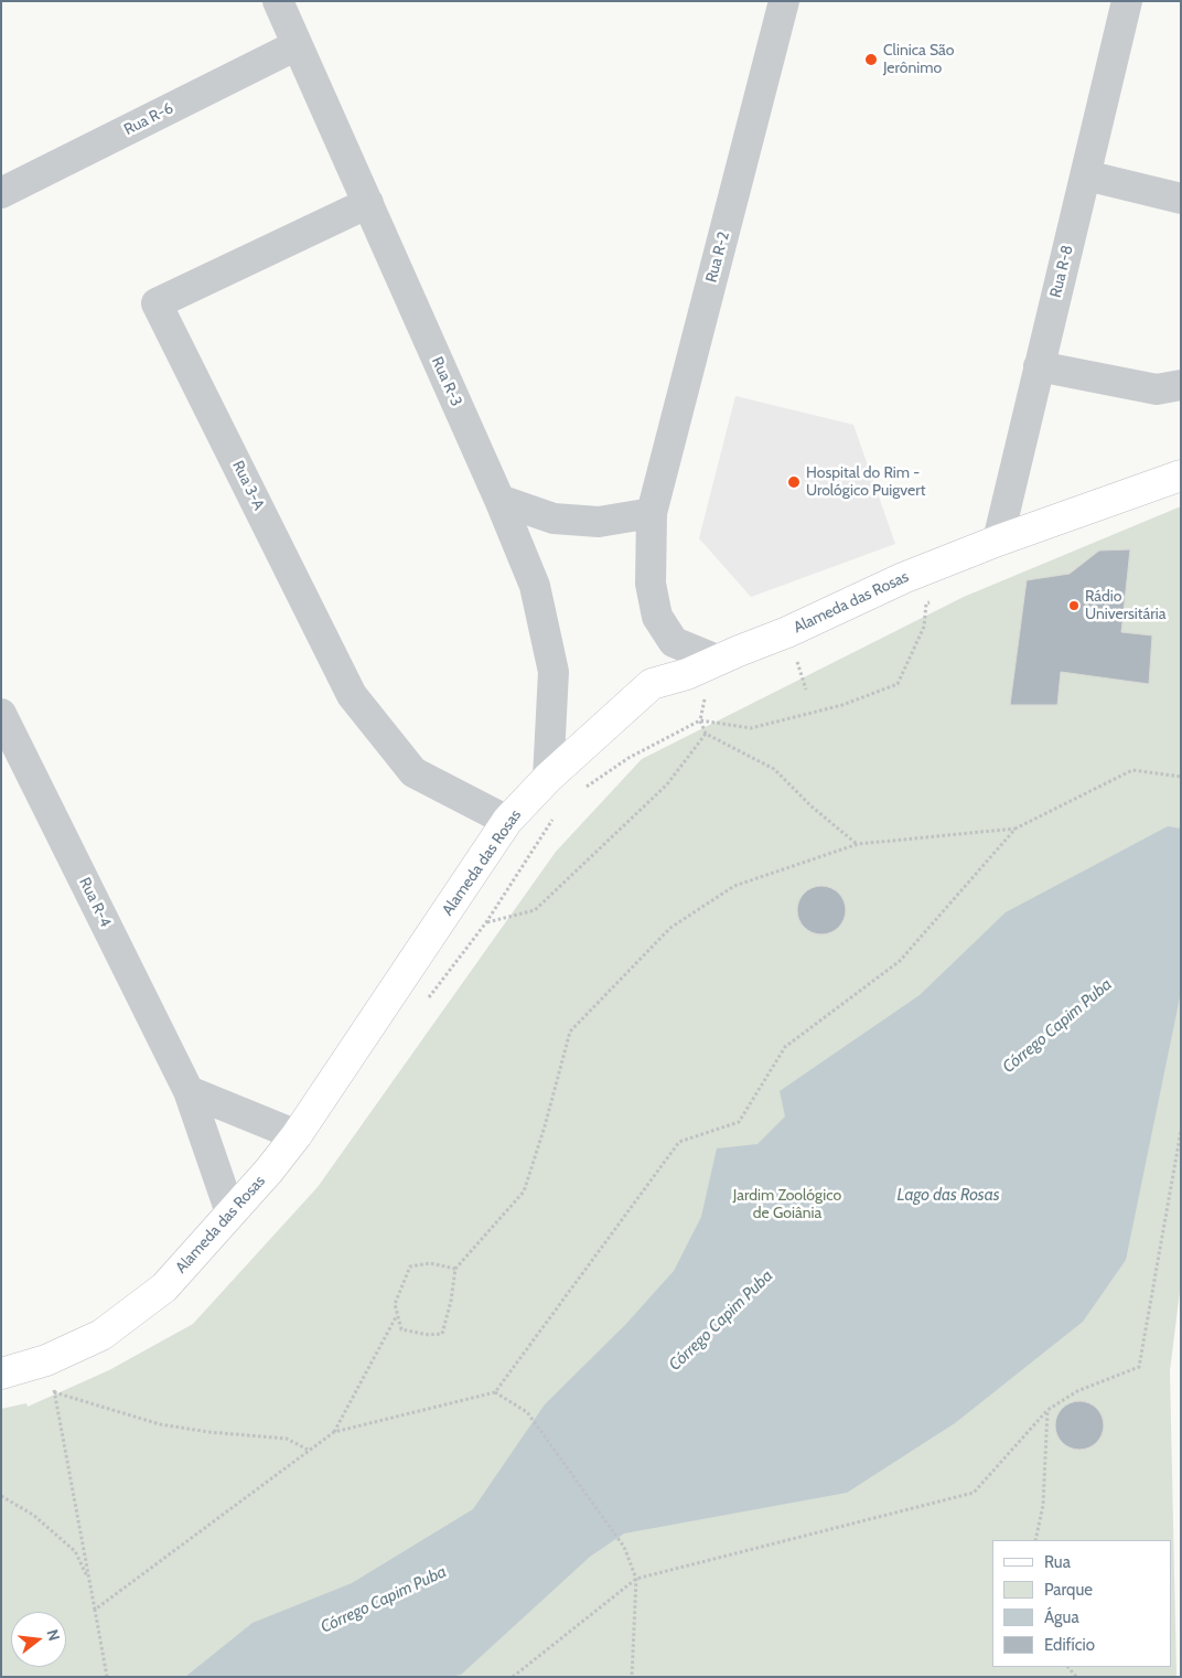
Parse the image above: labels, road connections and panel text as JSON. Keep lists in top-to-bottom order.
{
  "streets": {
    "main road": ["Alameda das Rosas"],
    "street": [
      "Rua R-6",
      "Rua R-2",
      "Rua R-8",
      "Rua R-3",
      "Rua 3-A",
      "Rua R-4"
    ]
  },
  "crossings": [
    ["Rua R-6", "Rua R-3"],
    ["Rua R-2", "Alameda das Rosas"],
    ["Rua R-8", "Alameda das Rosas"],
    ["Rua R-3", "Rua 3-A"],
    ["Rua R-3", "Alameda das Rosas"],
    ["Rua 3-A", "Alameda das Rosas"],
    ["Alameda das Rosas", "Rua R-4"]
  ],
  "water": ["Córrego Capim Puba", "Lago das Rosas"],
  "parks": ["Jardim Zoológico de Goiânia"],
  "places": ["Clinica São Jerônimo", "Hospital do Rim - Urológico Puigvert", "Rádio Universitária"],
  "legend": [
    "Rua",
    "Parque",
    "Água",
    "Edifício"
  ],
  "north": "right"
}
